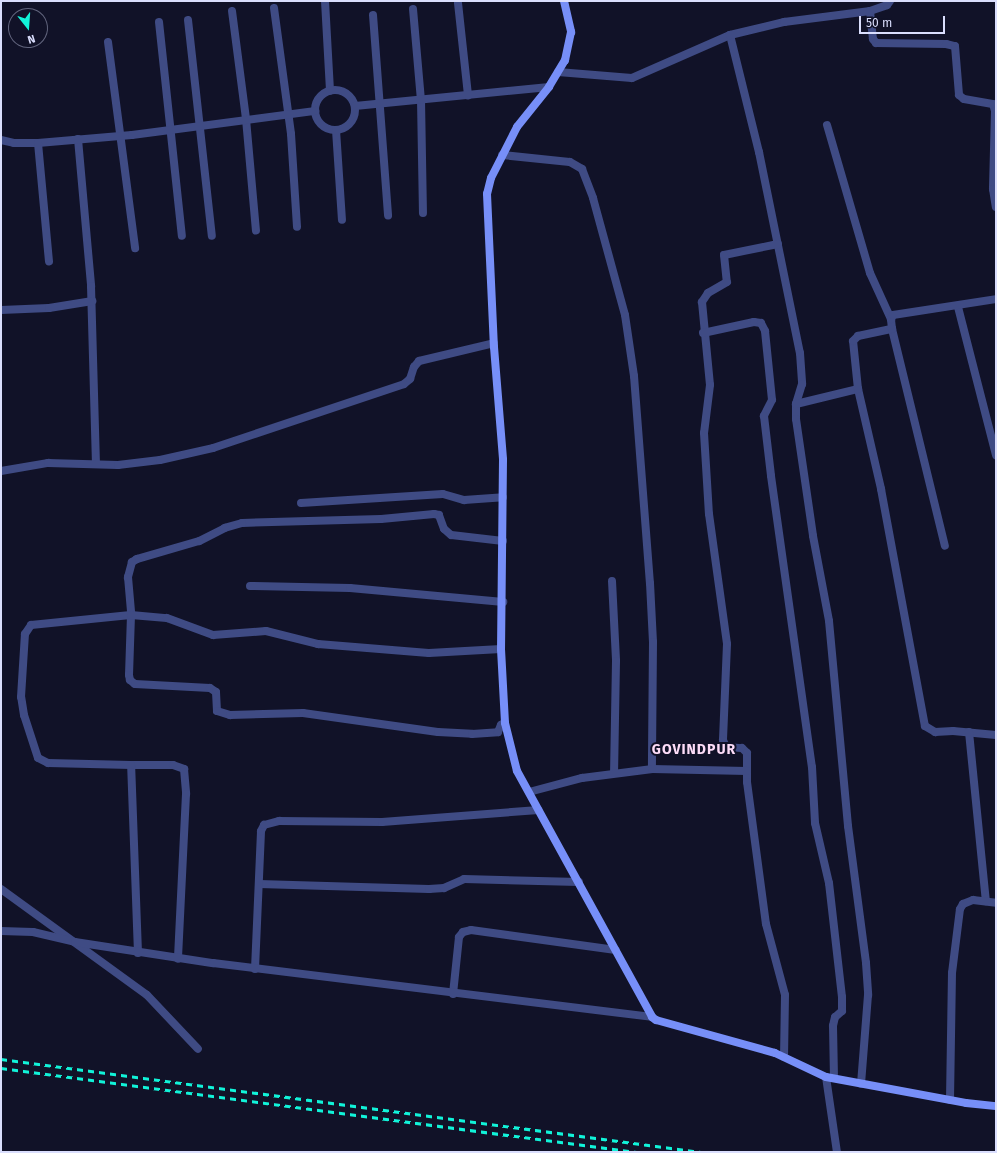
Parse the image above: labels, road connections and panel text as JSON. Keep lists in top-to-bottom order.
{
  "districts": ["GOVINDPUR"],
  "scale_bar": "50 m",
  "north": "bottom"
}
